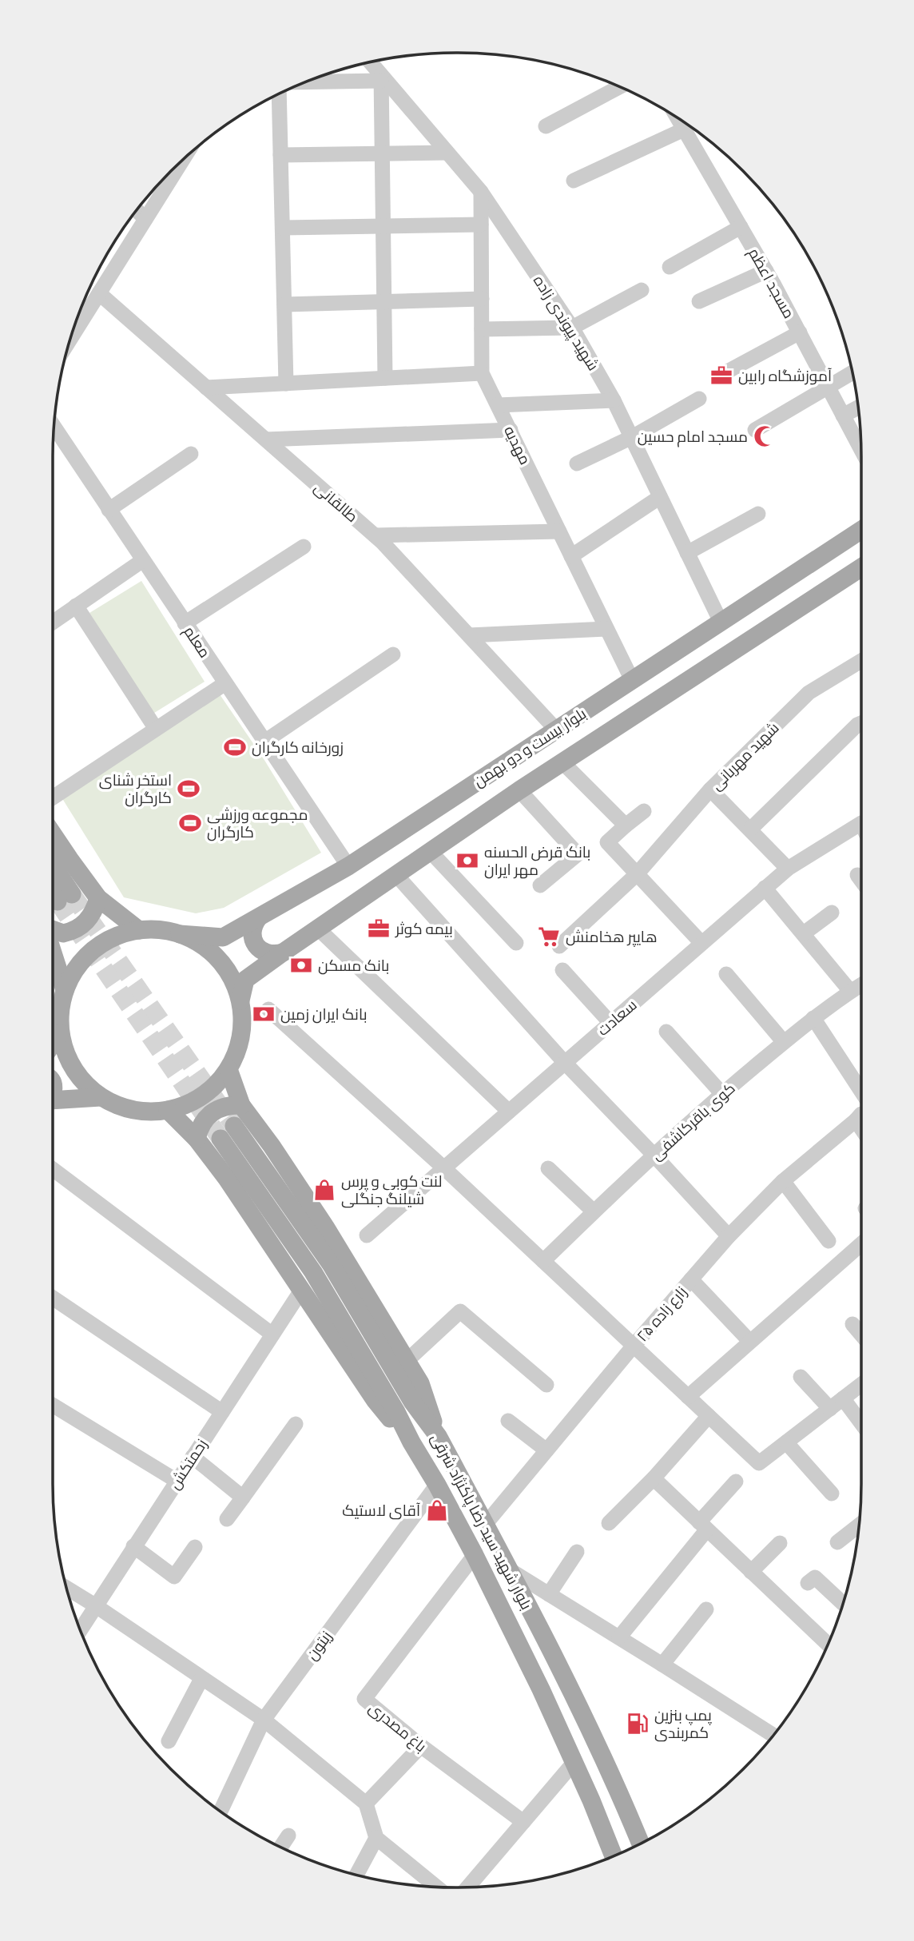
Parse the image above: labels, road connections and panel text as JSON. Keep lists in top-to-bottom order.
{
  "streets": {
    "main road": ["بلوار بیست و دو بهمن", "بلوار شهید سید رضا پاکنژاد شرقی"],
    "street": [
      "مسجد اعظم",
      "شهید پیوندی زاده",
      "مهدیه",
      "طالقانی",
      "معلم",
      "شهید مهربانی",
      "سعادت",
      "کوی باقرکاشفی",
      "زارع زاده ۲۵",
      "زحمتکش",
      "زیتون",
      "باغ مصدری"
    ]
  },
  "crossings": [
    ["شهید پیوندی زاده", "مهدیه"],
    ["شهید پیوندی زاده", "بلوار بیست و دو بهمن"],
    ["مهدیه", "بلوار بیست و دو بهمن"],
    ["طالقانی", "بلوار بیست و دو بهمن"],
    ["معلم", "بلوار بیست و دو بهمن"],
    ["زارع زاده ۲۵", "بلوار شهید سید رضا پاکنژاد شرقی"],
    ["بلوار شهید سید رضا پاکنژاد شرقی", "زیتون"],
    ["بلوار شهید سید رضا پاکنژاد شرقی", "باغ مصدری"]
  ],
  "places": {
    "office": ["آموزشگاه رابین", "بیمه کوثر"],
    "mosque": ["مسجد امام حسین"],
    "sports": ["زورخانه کارگران", "استخر شنای کارگران", "مجموعه ورزشی کارگران"],
    "bank": ["بانک قرض الحسنه مهر ایران", "بانک مسکن", "بانک ایران زمین"],
    "supermarket": ["هایپر هخامنش"],
    "shop": ["لنت کوبی و پرس شیلنگ‌ جنگلی", "آقای لاستیک"],
    "fuel station": ["پمپ بنزین کمربندی"]
  }
}
